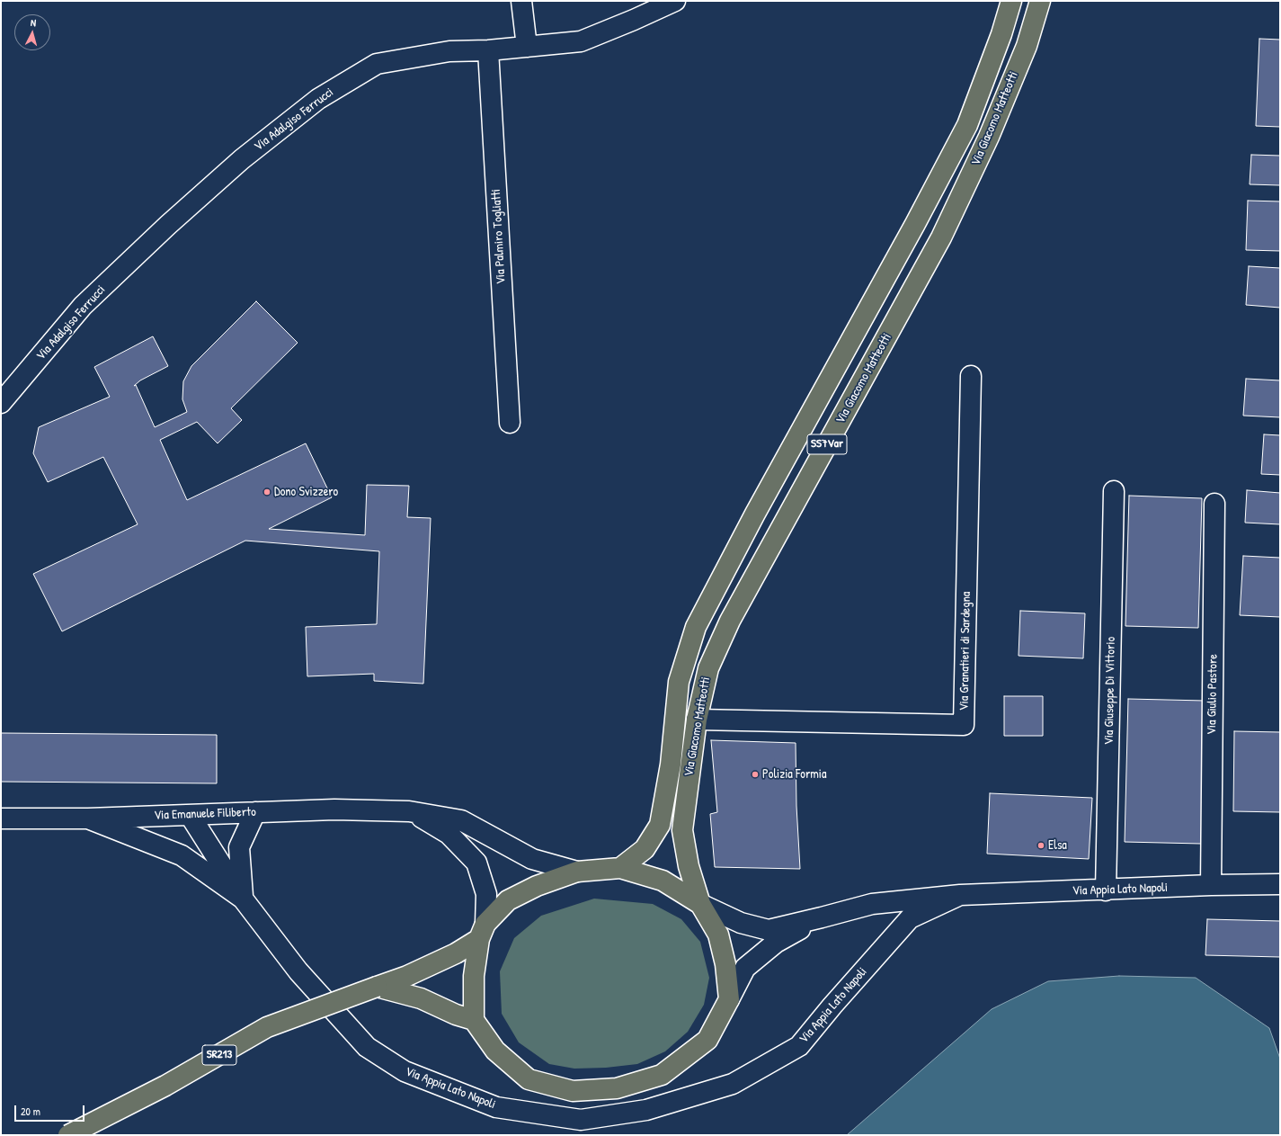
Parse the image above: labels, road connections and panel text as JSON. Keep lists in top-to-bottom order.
{
  "streets": {
    "main road": ["Via Giacomo Matteotti", "SS7Var", "SR213"],
    "street": [
      "Via Adalgiso Ferrucci",
      "Via Palmiro Togliatti",
      "Via Granatieri di Sardegna",
      "Via Giuseppe Di Vittorio",
      "Via Giulio Pastore",
      "Via Emanuele Filiberto",
      "Via Appia Lato Napoli"
    ]
  },
  "crossings": [
    ["Via Giacomo Matteotti", "Via Granatieri di Sardegna"],
    ["Via Giacomo Matteotti", "Via Appia Lato Napoli"],
    ["Via Adalgiso Ferrucci", "Via Palmiro Togliatti"],
    ["Via Giuseppe Di Vittorio", "Via Appia Lato Napoli"],
    ["Via Giulio Pastore", "Via Appia Lato Napoli"],
    ["Via Emanuele Filiberto", "Via Appia Lato Napoli"]
  ],
  "places": ["Dono Svizzero", "Polizia Formia", "Elsa"],
  "scale_bar": "20 m",
  "north": "top"
}
